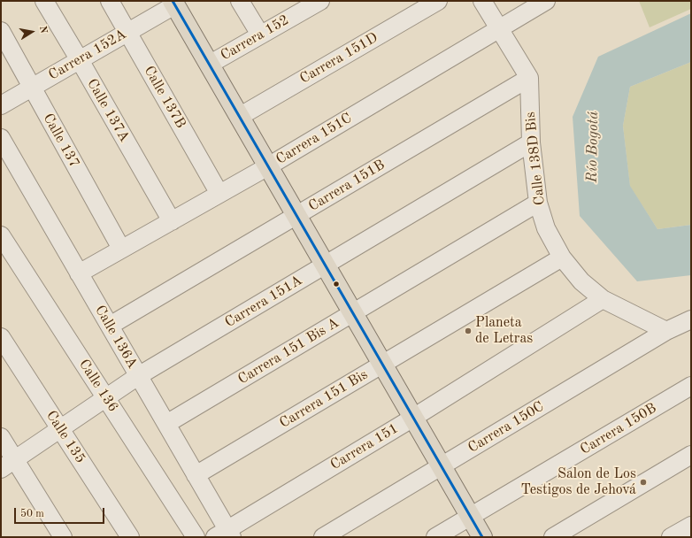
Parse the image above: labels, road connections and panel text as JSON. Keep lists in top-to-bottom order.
{
  "streets": {
    "street": [
      "Carrera 152",
      "Carrera 152A",
      "Carrera 151D",
      "Calle 137B",
      "Calle 137A",
      "Carrera 151C",
      "Calle 137",
      "Calle 138D Bis",
      "Carrera 151B",
      "Carrera 151A",
      "Calle 136A",
      "Carrera 151 Bis A",
      "Calle 136",
      "Carrera 151 Bis",
      "Carrera 150C",
      "Carrera 150B",
      "Calle 135",
      "Carrera 151"
    ]
  },
  "crossings": [
    ["Carrera 152A", "Calle 137B"],
    ["Carrera 152A", "Calle 137A"],
    ["Carrera 152A", "Calle 137"],
    ["Calle 137B", "Carrera 151C"],
    ["Calle 137A", "Carrera 151C"],
    ["Carrera 151C", "Calle 137"],
    ["Carrera 151C", "Calle 138D Bis"],
    ["Carrera 151C", "Calle 136A"],
    ["Calle 138D Bis", "Carrera 151B"],
    ["Calle 138D Bis", "Carrera 151A"],
    ["Calle 138D Bis", "Carrera 151 Bis A"],
    ["Calle 138D Bis", "Carrera 151 Bis"],
    ["Calle 138D Bis", "Carrera 150C"],
    ["Calle 138D Bis", "Carrera 151"],
    ["Carrera 151B", "Calle 136A"],
    ["Carrera 151A", "Calle 136A"],
    ["Carrera 151A", "Calle 136"],
    ["Carrera 151A", "Calle 135"],
    ["Calle 136A", "Carrera 151 Bis A"],
    ["Calle 136A", "Carrera 151 Bis"],
    ["Calle 136A", "Carrera 151"]
  ],
  "water": ["Río Bogotá"],
  "places": ["Planeta de Letras", "Salon de Los Testigos de Jehová"],
  "scale_bar": "50 m",
  "north": "right"
}
